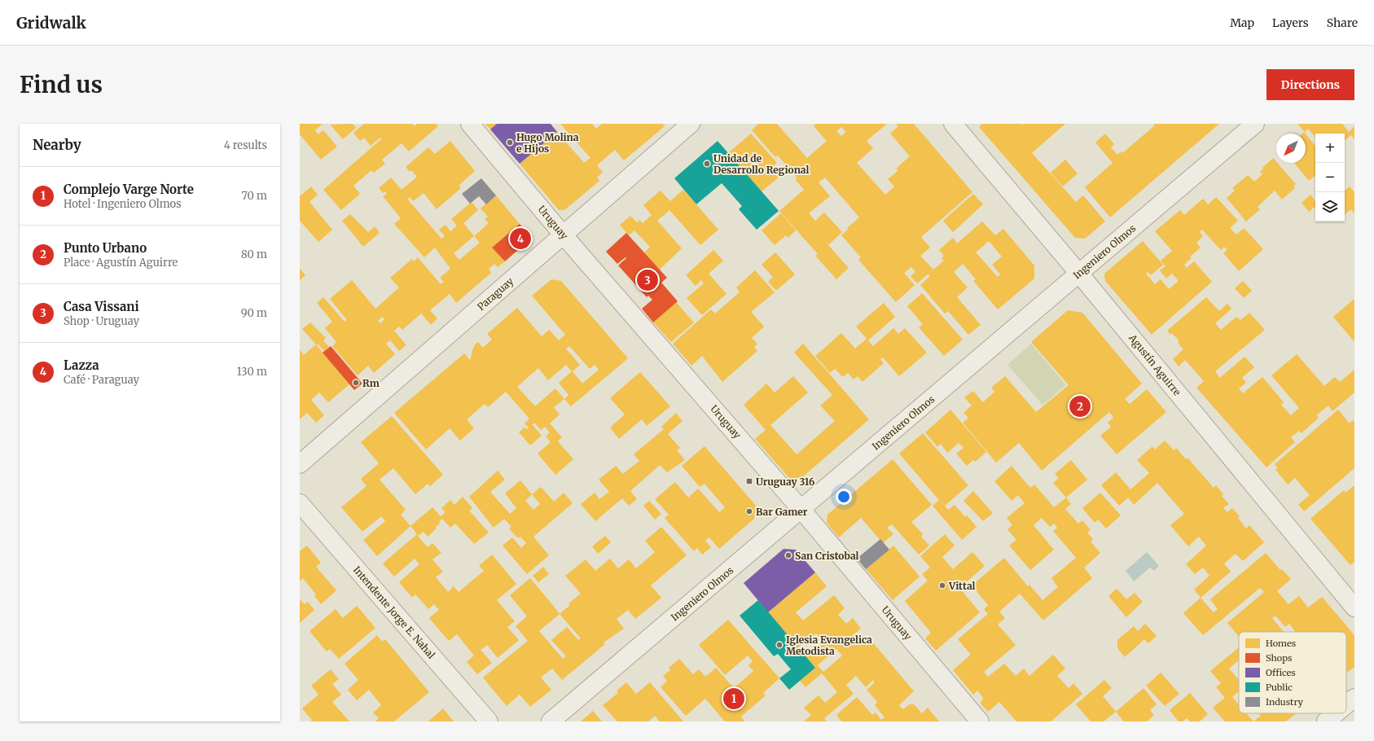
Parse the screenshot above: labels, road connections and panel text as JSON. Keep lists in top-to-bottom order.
{
  "streets": {
    "street": [
      "Uruguay",
      "Ingeniero Olmos",
      "Paraguay",
      "Agustín Aguirre",
      "Intendente Jorge E. Nahal"
    ]
  },
  "crossings": [
    ["Uruguay", "Ingeniero Olmos"],
    ["Uruguay", "Paraguay"],
    ["Ingeniero Olmos", "Agustín Aguirre"]
  ],
  "places": {
    "other": [
      "Hugo Molina e Hijos",
      "Unidad de Desarrollo Regional",
      "Rm",
      "Bar Gamer",
      "San Cristobal",
      "Vittal",
      "Iglesia Evangelica Metodista"
    ],
    "transit": ["Uruguay 316"]
  },
  "legend": [
    "Homes",
    "Shops",
    "Offices",
    "Public",
    "Industry"
  ],
  "north": "bottom left",
  "page": {
    "header": "Gridwalk",
    "nav": ["Map", "Layers", "Share"],
    "buttons": "Directions",
    "title": "Find us",
    "heading": ["Nearby", "4 results"],
    "map_buttons": ["+", "−"],
    "list": [
      {
        "mark": "1",
        "name": "Complejo Varge Norte",
        "note": "Hotel · Ingeniero Olmos",
        "value": "70 m"
      },
      {
        "mark": "2",
        "name": "Punto Urbano",
        "note": "Place · Agustín Aguirre",
        "value": "80 m"
      },
      {
        "mark": "3",
        "name": "Casa Vissani",
        "note": "Shop · Uruguay",
        "value": "90 m"
      },
      {
        "mark": "4",
        "name": "Lazza",
        "note": "Café · Paraguay",
        "value": "130 m"
      }
    ],
    "pins": [
      "4",
      "3",
      "2",
      "1"
    ]
  }
}
